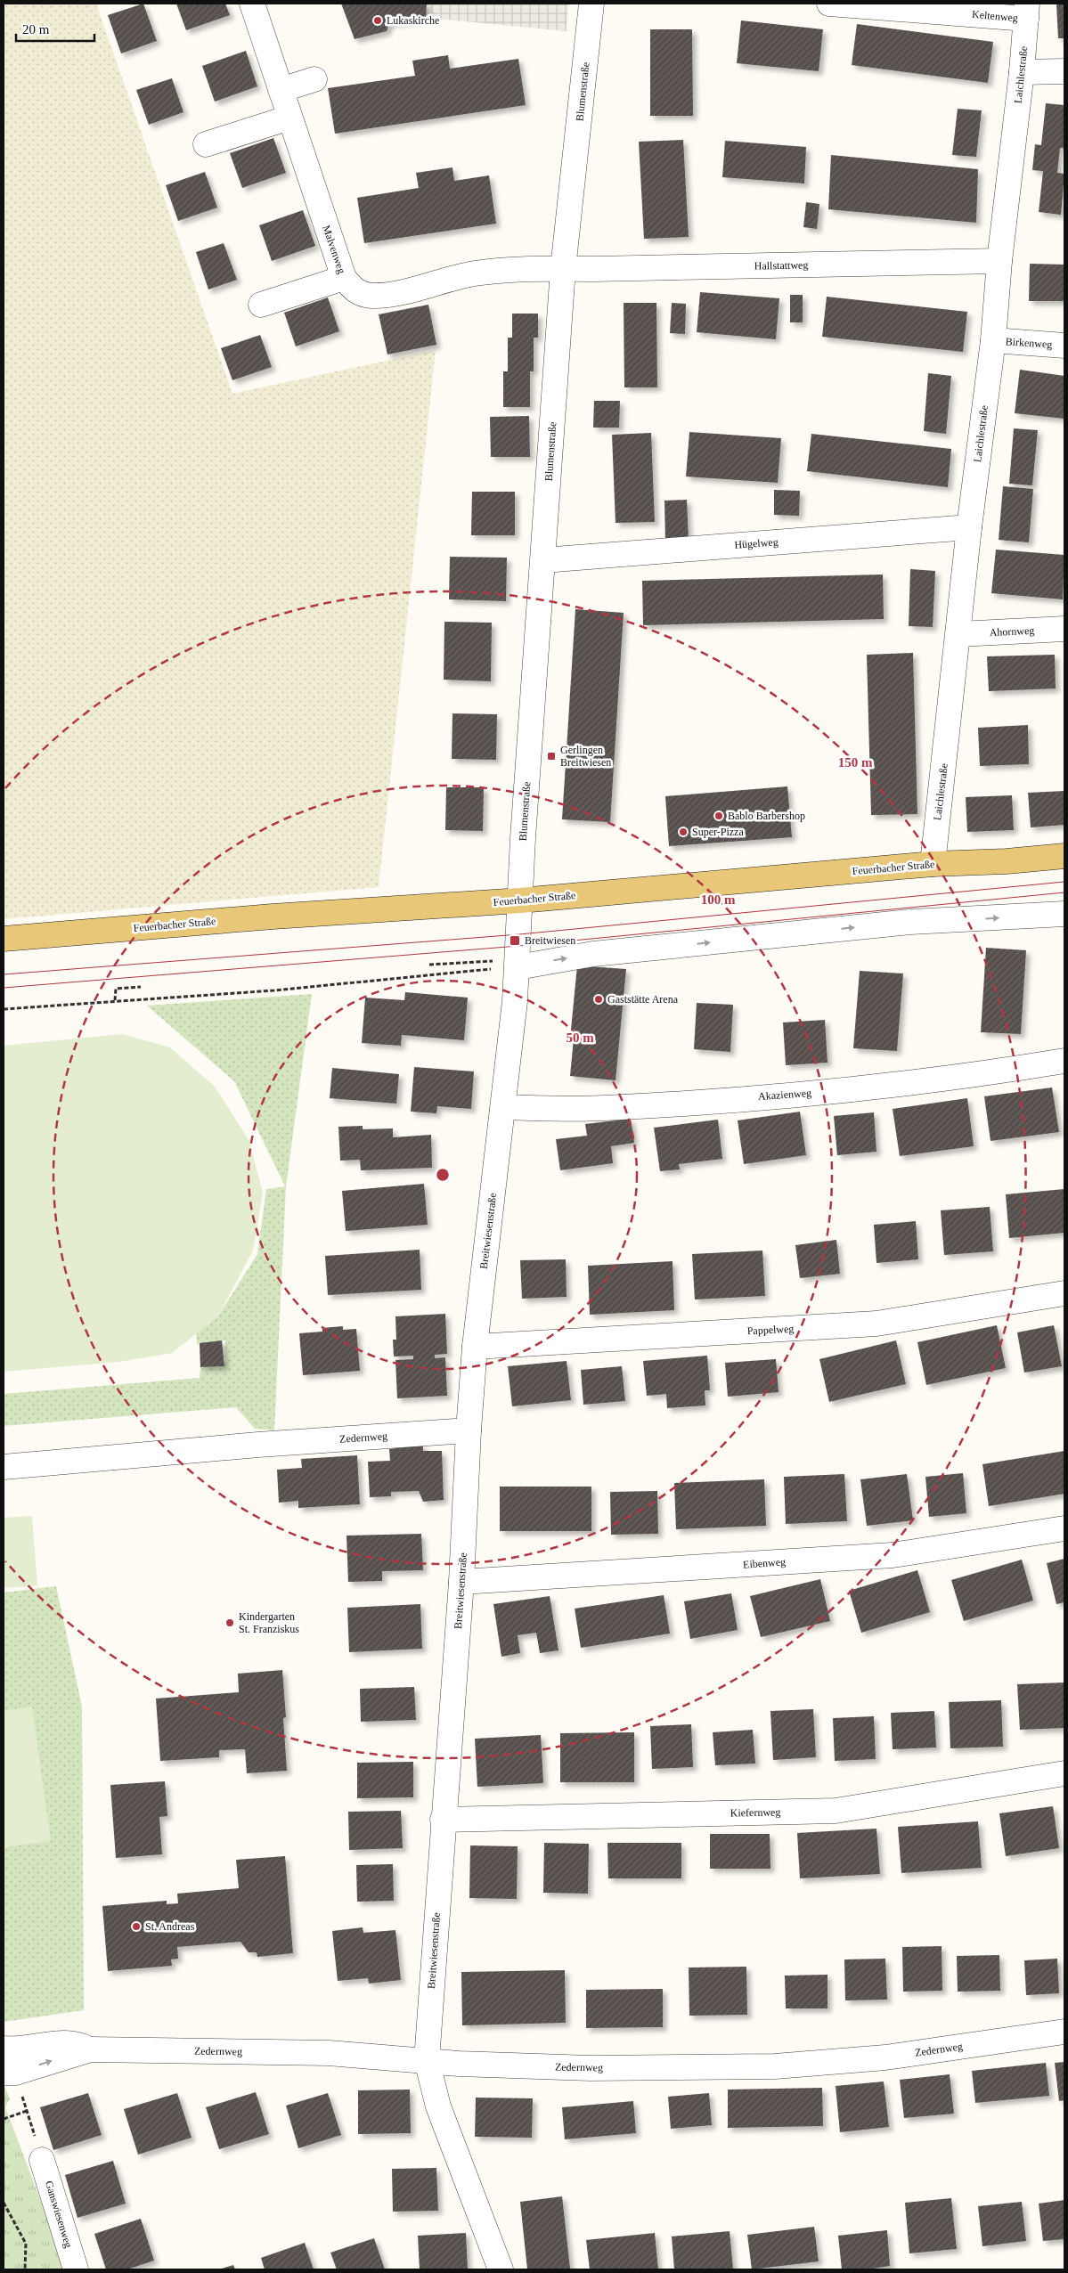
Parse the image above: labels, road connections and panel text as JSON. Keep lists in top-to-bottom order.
{
  "streets": {
    "main road": ["Feuerbacher Straße"],
    "street": [
      "Keltenweg",
      "Laichlestraße",
      "Blumenstraße",
      "Malvenweg",
      "Hallstattweg",
      "Birkenweg",
      "Hügelweg",
      "Ahornweg",
      "Akazienweg",
      "Breitwiesenstraße",
      "Pappelweg",
      "Zedernweg",
      "Eibenweg",
      "Kiefernweg",
      "Ganswiesenweg"
    ]
  },
  "crossings": [
    ["Keltenweg", "Laichlestraße"],
    ["Laichlestraße", "Hallstattweg"],
    ["Laichlestraße", "Birkenweg"],
    ["Laichlestraße", "Hügelweg"],
    ["Laichlestraße", "Ahornweg"],
    ["Laichlestraße", "Feuerbacher Straße"],
    ["Blumenstraße", "Malvenweg"],
    ["Blumenstraße", "Hallstattweg"],
    ["Blumenstraße", "Hügelweg"],
    ["Blumenstraße", "Feuerbacher Straße"],
    ["Blumenstraße", "Breitwiesenstraße"],
    ["Malvenweg", "Hallstattweg"],
    ["Feuerbacher Straße", "Breitwiesenstraße"],
    ["Akazienweg", "Breitwiesenstraße"],
    ["Breitwiesenstraße", "Pappelweg"],
    ["Breitwiesenstraße", "Zedernweg"],
    ["Breitwiesenstraße", "Eibenweg"],
    ["Breitwiesenstraße", "Kiefernweg"]
  ],
  "places": {
    "other": [
      "Lukaskirche",
      "Bablo Barbershop",
      "Super-Pizza",
      "Gaststätte Arena",
      "Kindergarten St. Franziskus",
      "St. Andreas"
    ],
    "transit": ["Gerlingen Breitwiesen", "Breitwiesen"]
  },
  "scale_bar": "20 m",
  "rings": ["150 m", "100 m", "50 m"]
}
